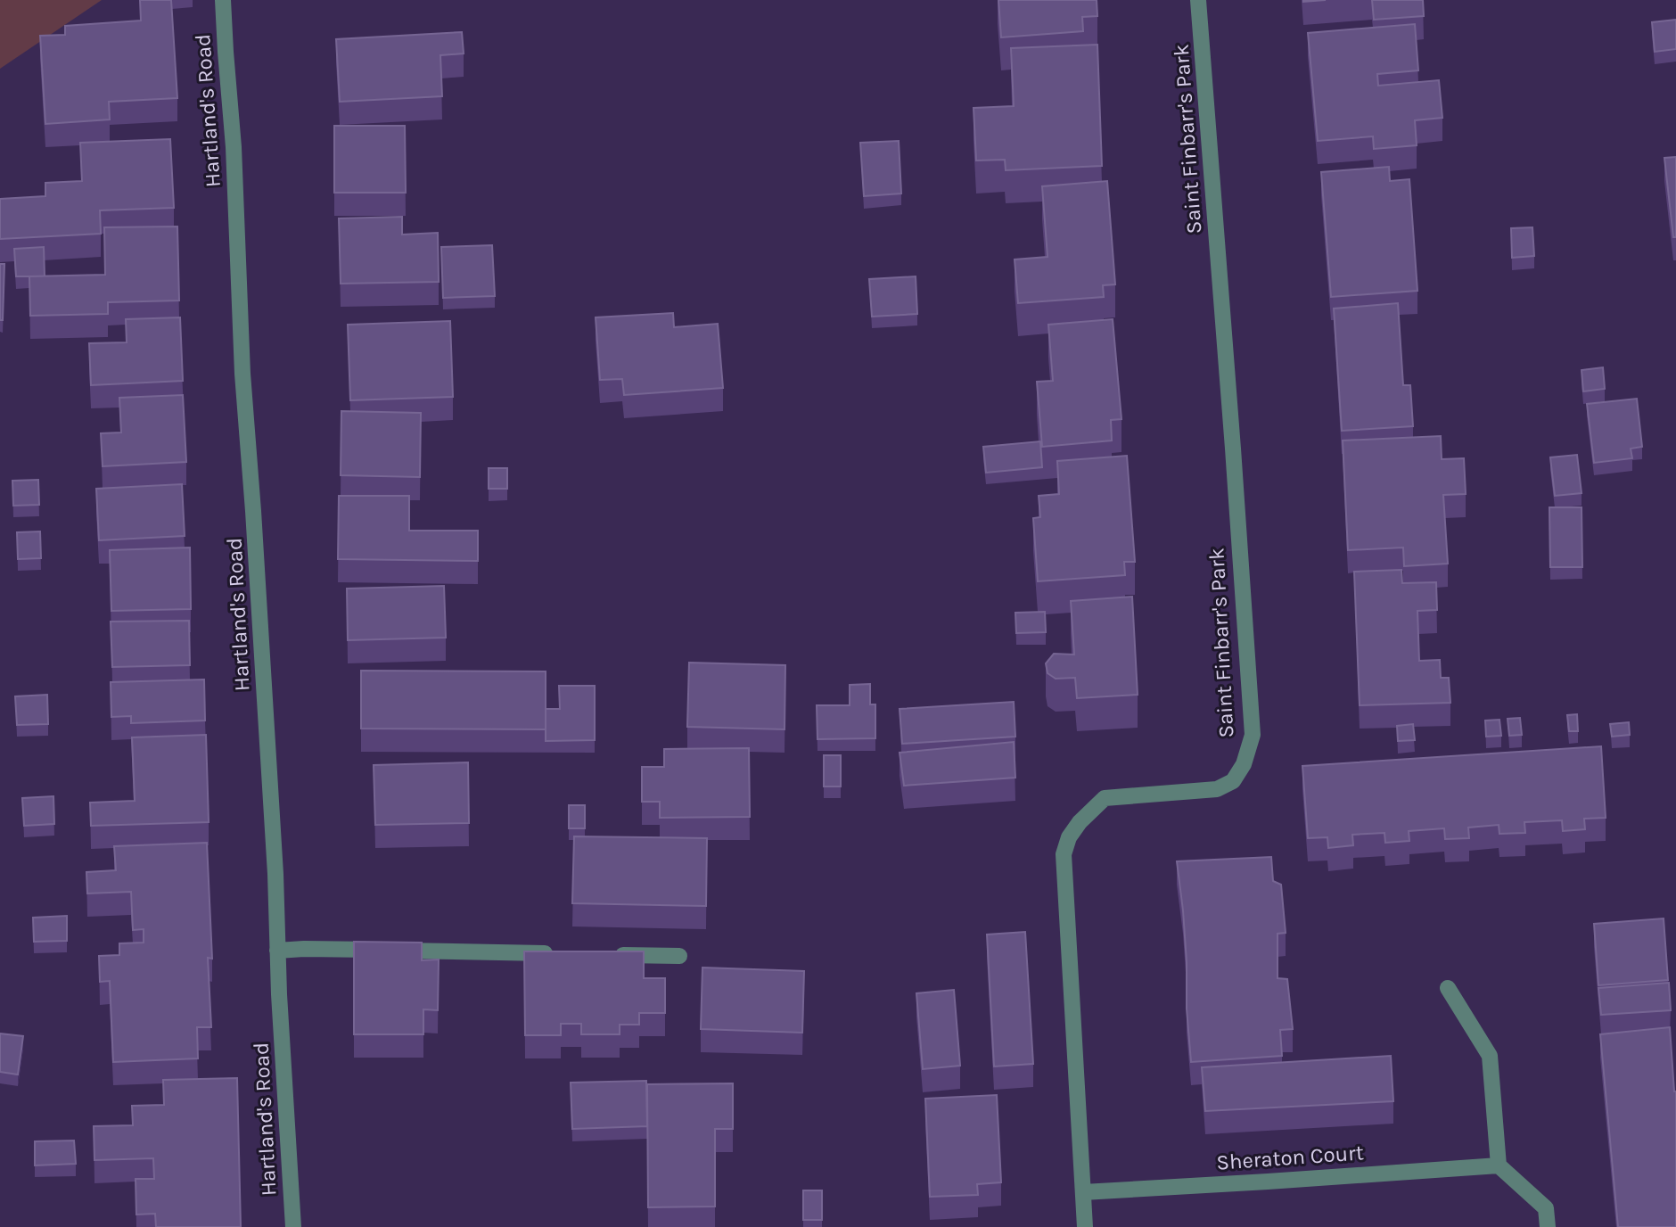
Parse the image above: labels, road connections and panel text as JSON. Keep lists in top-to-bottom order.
{
  "streets": {
    "street": ["Hartland's Road", "Saint Finbarr's Park", "Sheraton Court"]
  },
  "crossings": [
    ["Saint Finbarr's Park", "Sheraton Court"]
  ]
}
